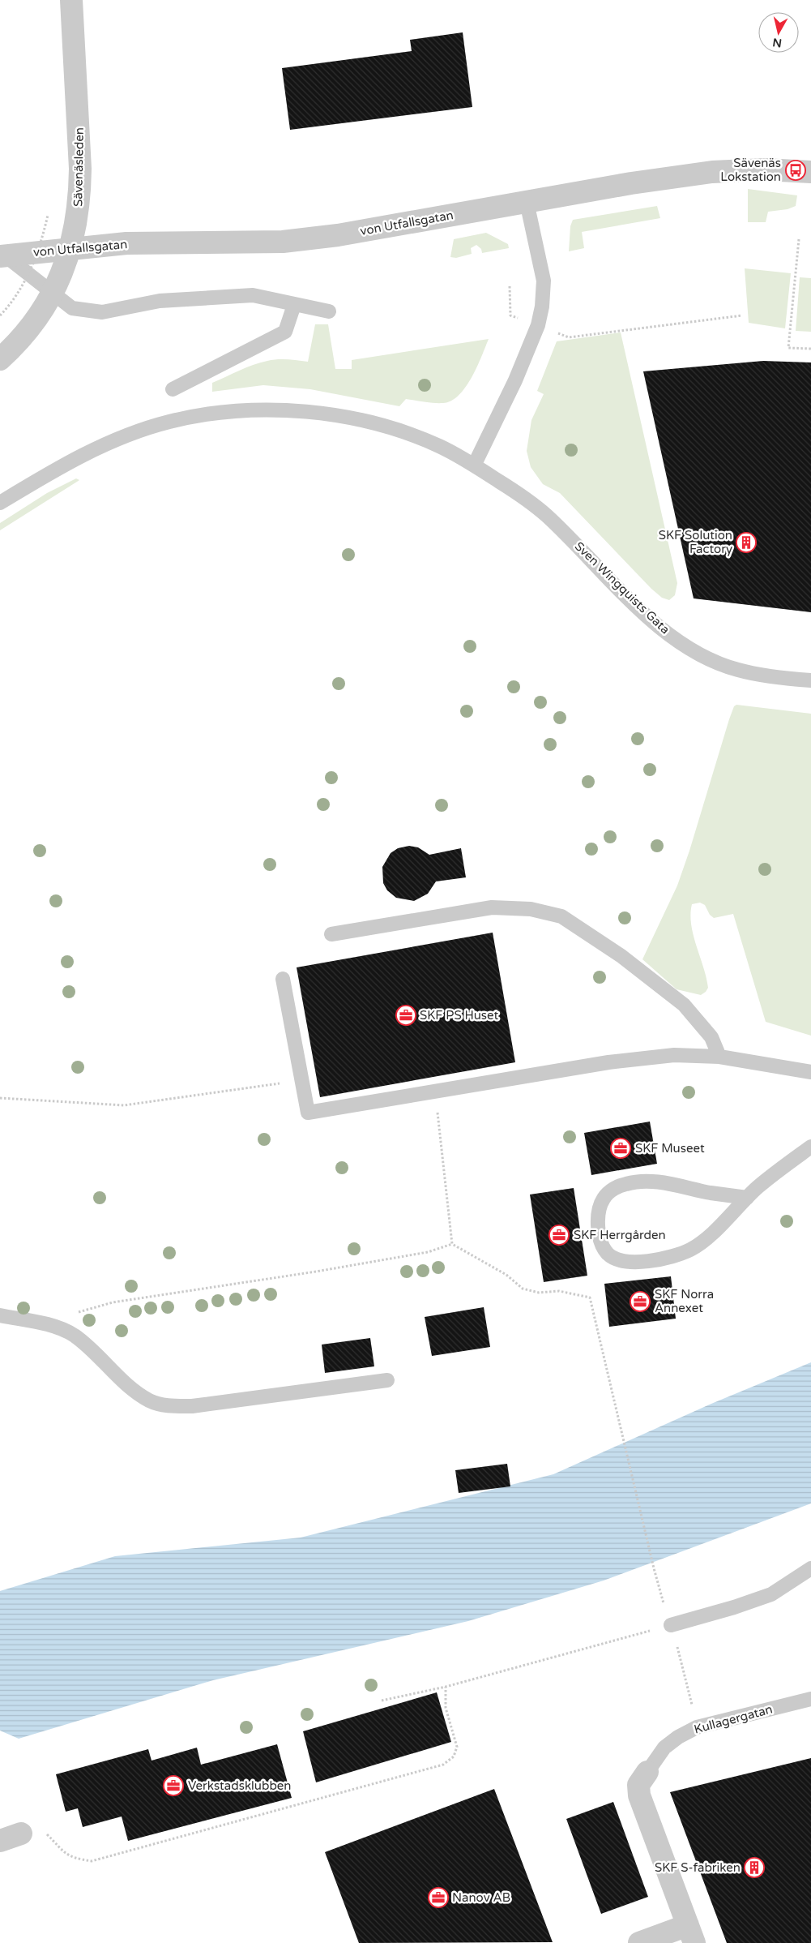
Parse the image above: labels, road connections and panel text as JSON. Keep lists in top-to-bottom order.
{
  "streets": {
    "street": ["Sävenäsleden", "von Utfallsgatan"],
    "lane": ["Sven Wingquists Gata", "Kullagergatan"]
  },
  "places": {
    "bus stop": ["Sävenäs Lokstation"],
    "building": ["SKF Solution Factory", "SKF S-fabriken"],
    "office": [
      "SKF PS Huset",
      "SKF Museet",
      "SKF Herrgården",
      "SKF Norra Annexet",
      "Verkstadsklubben",
      "Nanov AB"
    ]
  },
  "north": "bottom"
}
